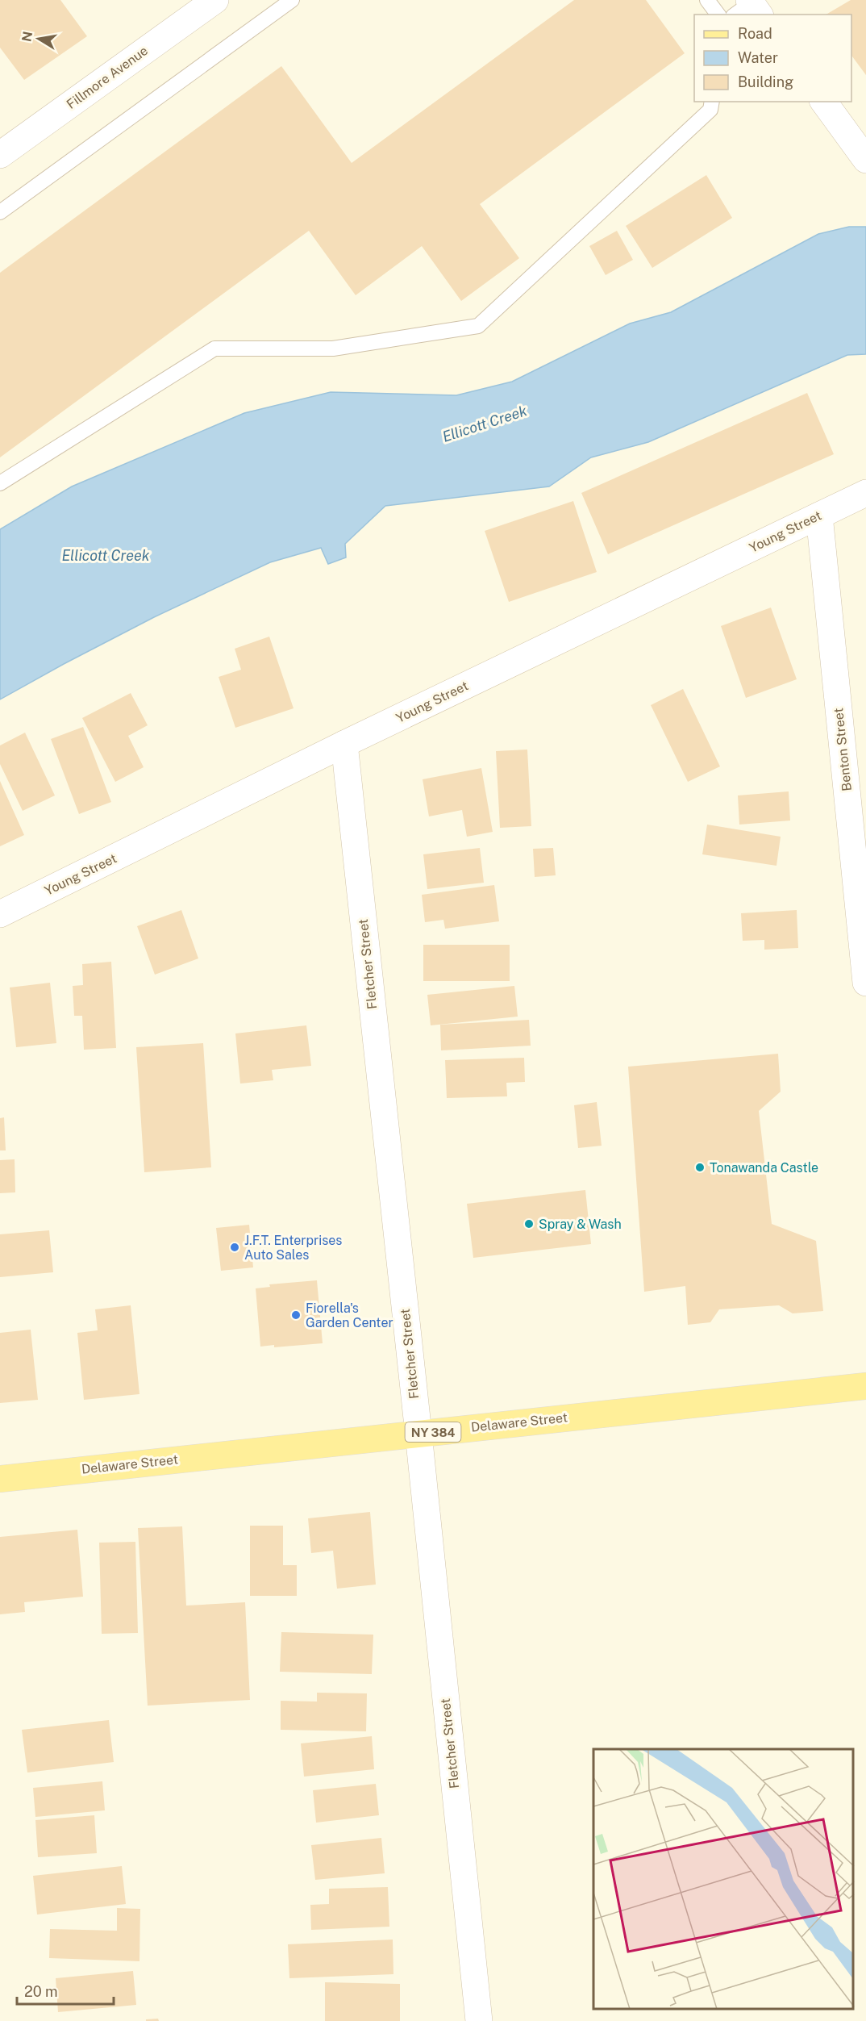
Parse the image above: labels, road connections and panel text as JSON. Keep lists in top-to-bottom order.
{
  "streets": {
    "main road": ["Delaware Street", "NY 384"],
    "street": [
      "Fillmore Avenue",
      "Young Street",
      "Benton Street",
      "Fletcher Street"
    ]
  },
  "crossings": [
    ["Young Street", "Benton Street"],
    ["Young Street", "Fletcher Street"],
    ["Fletcher Street", "Delaware Street"]
  ],
  "water": ["Ellicott Creek"],
  "places": [
    "Tonawanda Castle",
    "Spray & Wash",
    "J.F.T. Enterprises Auto Sales",
    "Fiorella's Garden Center"
  ],
  "legend": ["Road", "Water", "Building"],
  "scale_bar": "20 m",
  "north": "left"
}
